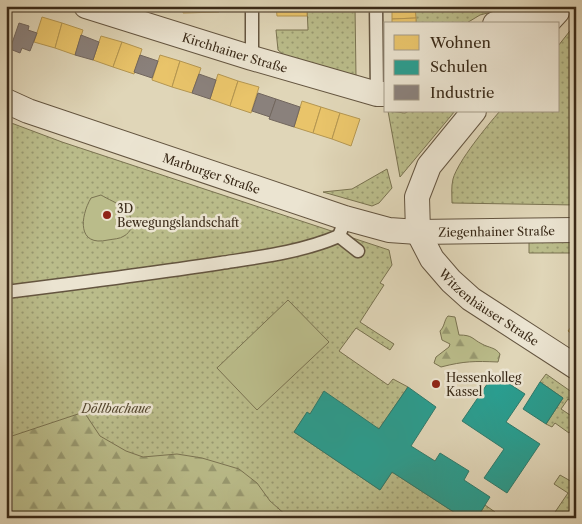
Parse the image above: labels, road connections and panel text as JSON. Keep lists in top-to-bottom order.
{
  "streets": {
    "street": [
      "Kirchhainer Straße",
      "Marburger Straße",
      "Ziegenhainer Straße",
      "Witzenhäuser Straße"
    ]
  },
  "crossings": [
    ["Marburger Straße", "Ziegenhainer Straße"],
    ["Marburger Straße", "Witzenhäuser Straße"],
    ["Ziegenhainer Straße", "Witzenhäuser Straße"]
  ],
  "parks": ["Döllbachaue"],
  "places": ["3D Bewegungslandschaft", "Hessenkolleg Kassel"],
  "legend": ["Wohnen", "Schulen", "Industrie"]
}
